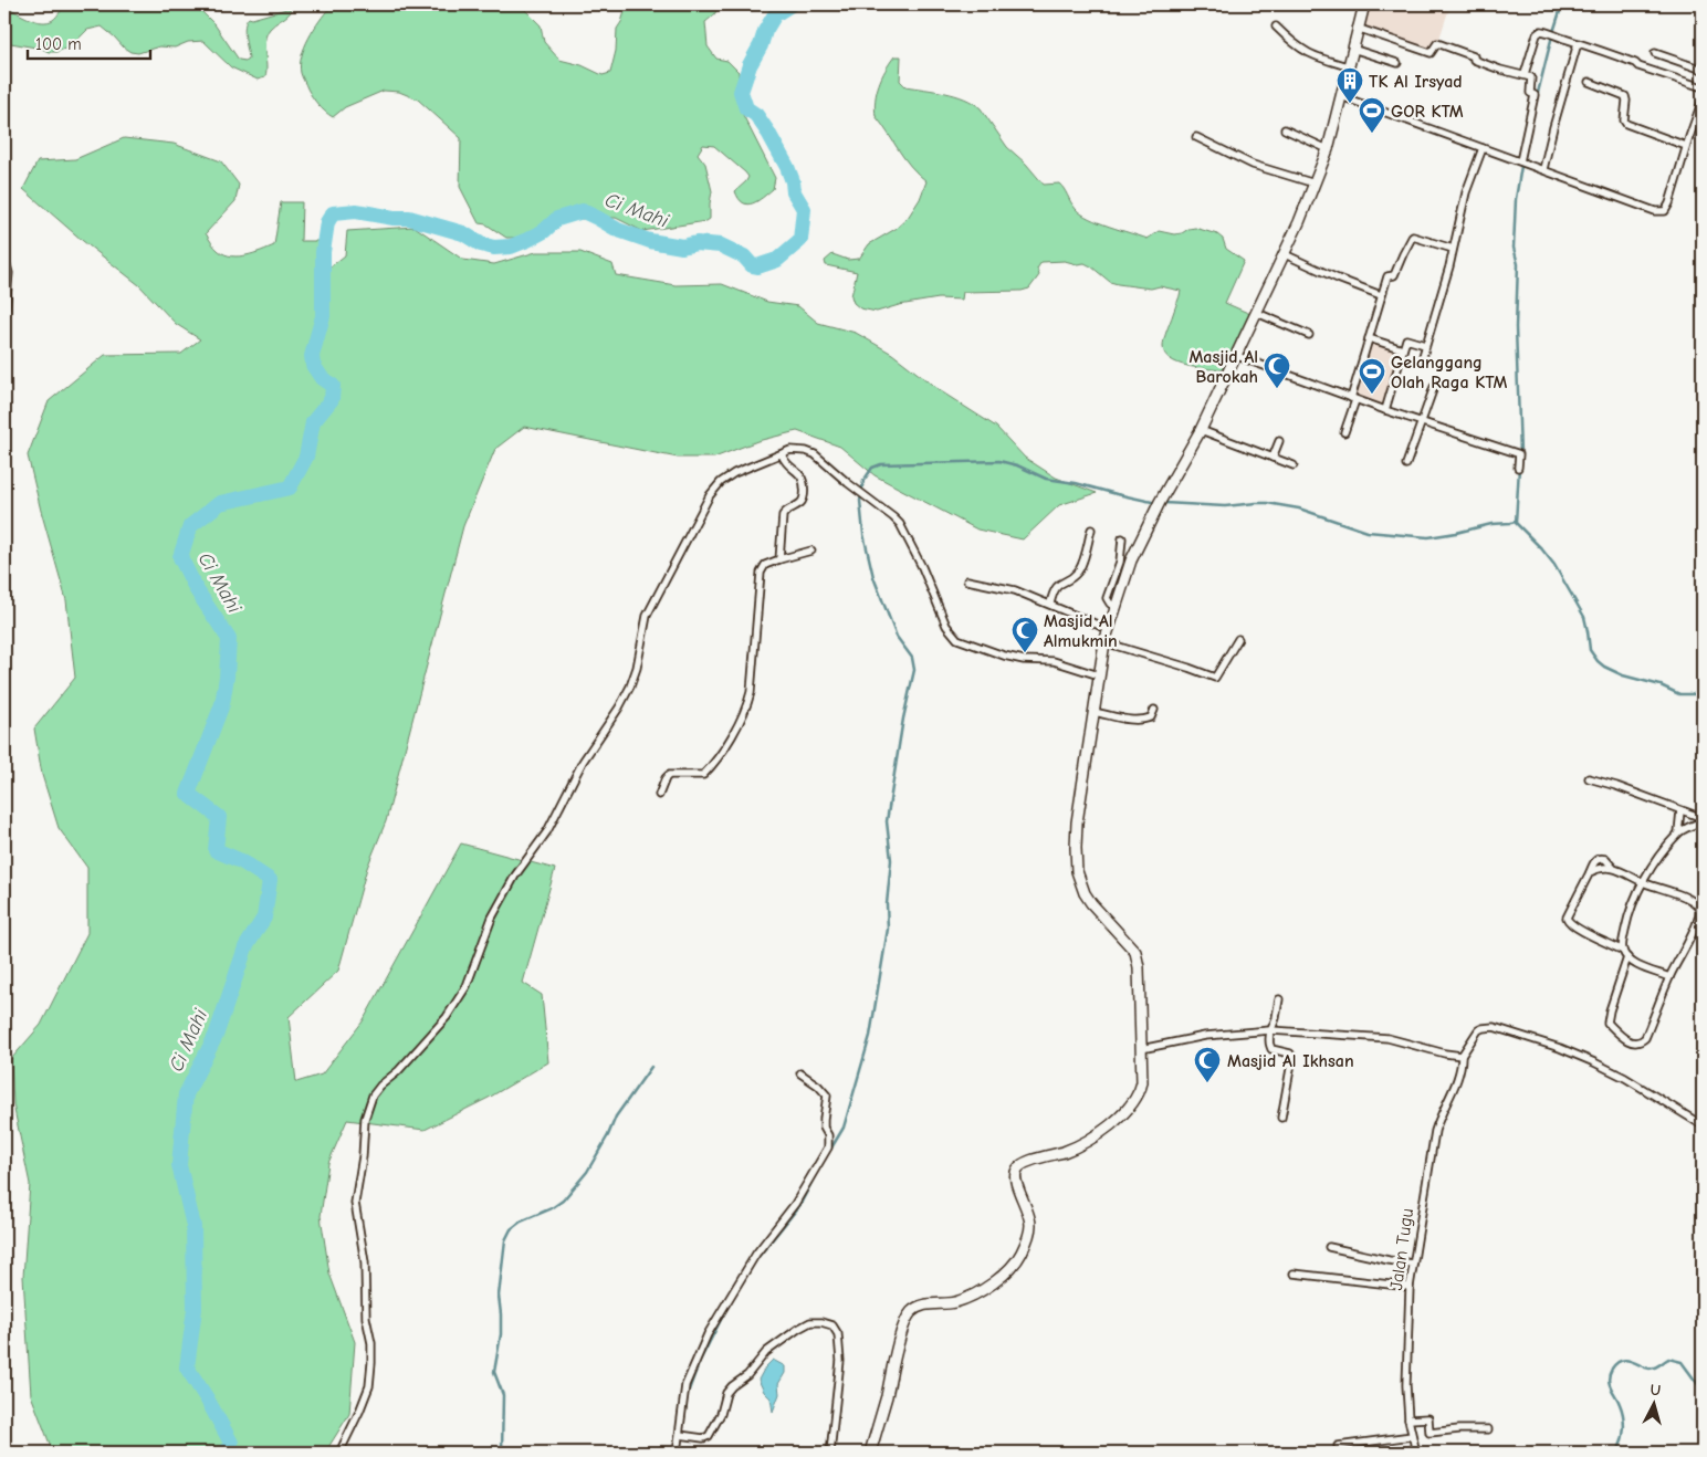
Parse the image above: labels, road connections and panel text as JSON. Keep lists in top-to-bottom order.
{
  "streets": {
    "street": ["Jalan Tugu"]
  },
  "water": ["Ci Mahi"],
  "places": {
    "building": ["TK Al Irsyad"],
    "sports": ["GOR KTM", "Gelanggang Olah Raga KTM"],
    "mosque": ["Masjid Al Barokah", "Masjid Al Almukmin", "Masjid Al Ikhsan"]
  },
  "scale_bar": "100 m",
  "north": "top"
}
